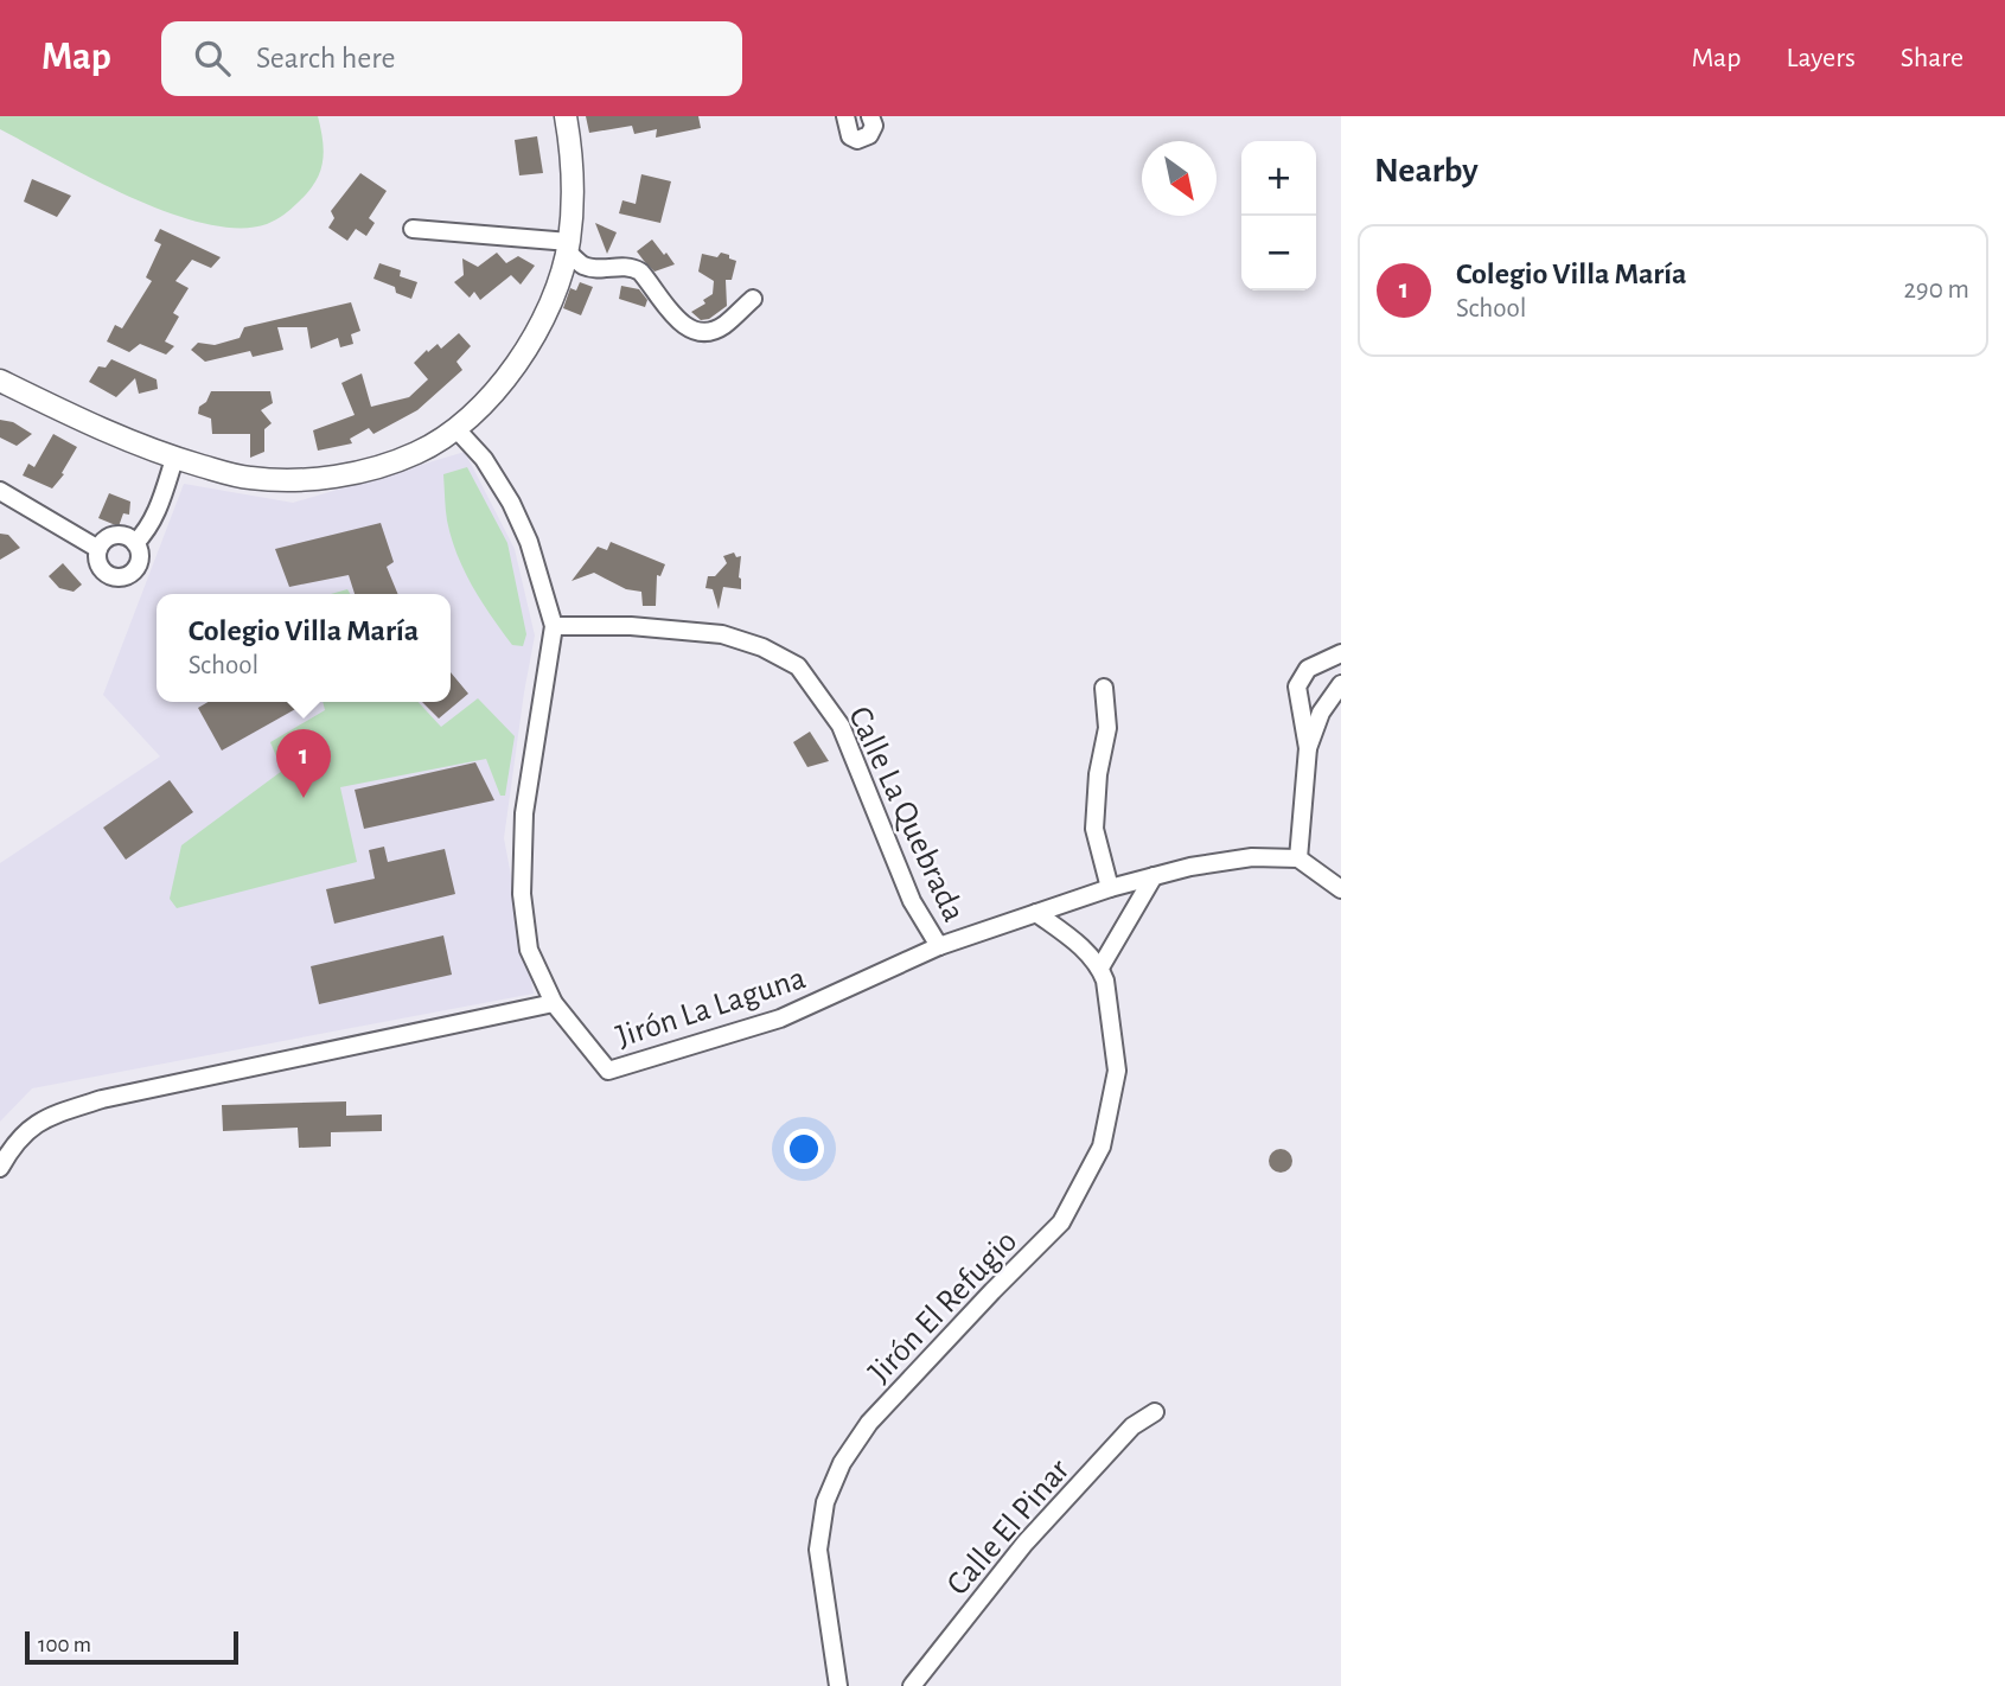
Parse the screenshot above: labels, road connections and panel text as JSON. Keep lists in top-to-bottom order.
{
  "streets": {
    "street": [
      "Calle La Quebrada",
      "Jirón La Laguna",
      "Jirón El Refugio",
      "Calle El Pinar"
    ]
  },
  "crossings": [
    ["Calle La Quebrada", "Jirón La Laguna"]
  ],
  "scale_bar": "100 m",
  "north": "bottom right",
  "page": {
    "header": "Map",
    "search": "Search here",
    "nav": ["Map", "Layers", "Share"],
    "heading": "Nearby",
    "map_buttons": ["+", "−"],
    "list": [
      {
        "mark": "1",
        "name": "Colegio Villa María",
        "note": "School",
        "value": "290 m"
      }
    ],
    "popup": ["Colegio Villa María", "School"],
    "pins": "1",
    "scale": "100 m"
  }
}
